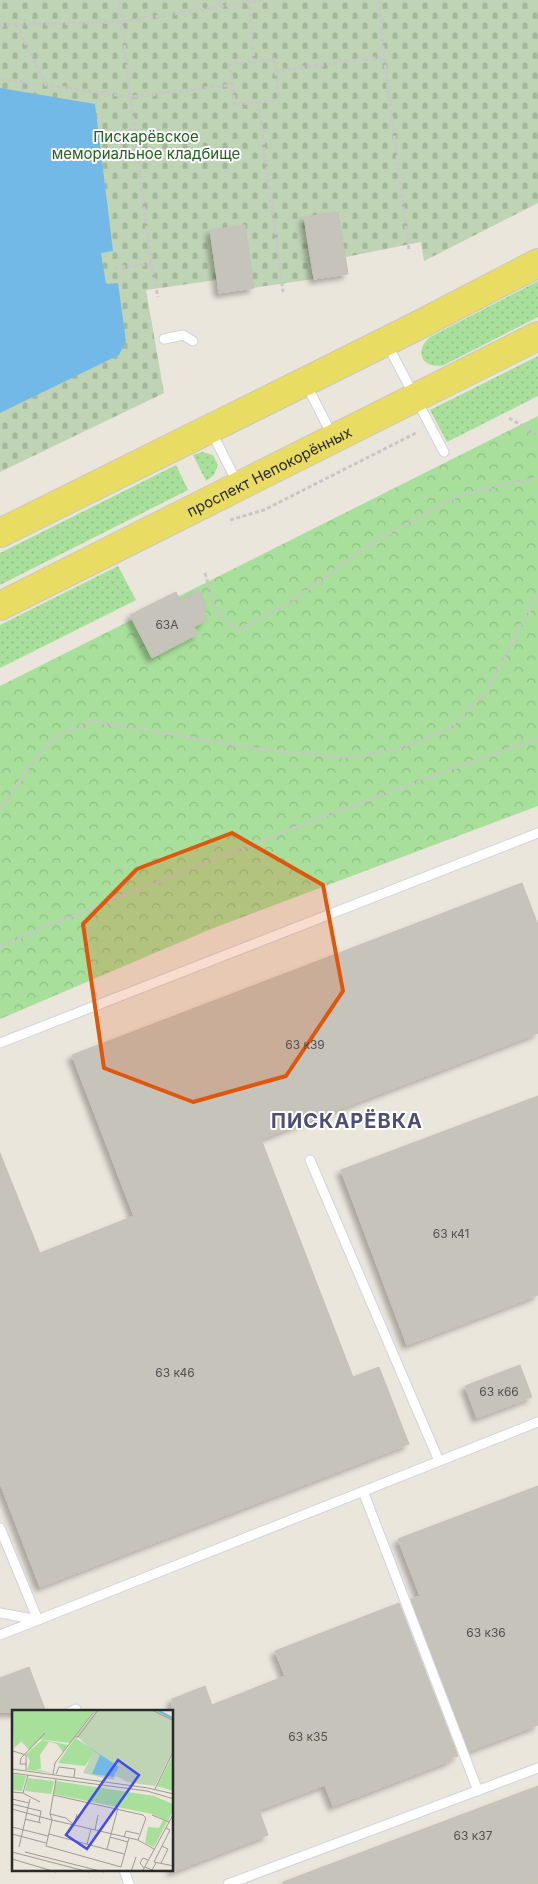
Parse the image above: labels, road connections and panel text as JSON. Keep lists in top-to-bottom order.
{
  "streets": {
    "main road": ["проспект Непокорённых"]
  },
  "districts": ["ПИСКАРЁВКА"],
  "parks": ["Пискарёвское мемориальное кладбище"],
  "house_numbers": [
    "63А",
    "63 к39",
    "63 к41",
    "63 к46",
    "63 к66",
    "63 к36",
    "63 к35",
    "63 к37"
  ]
}
